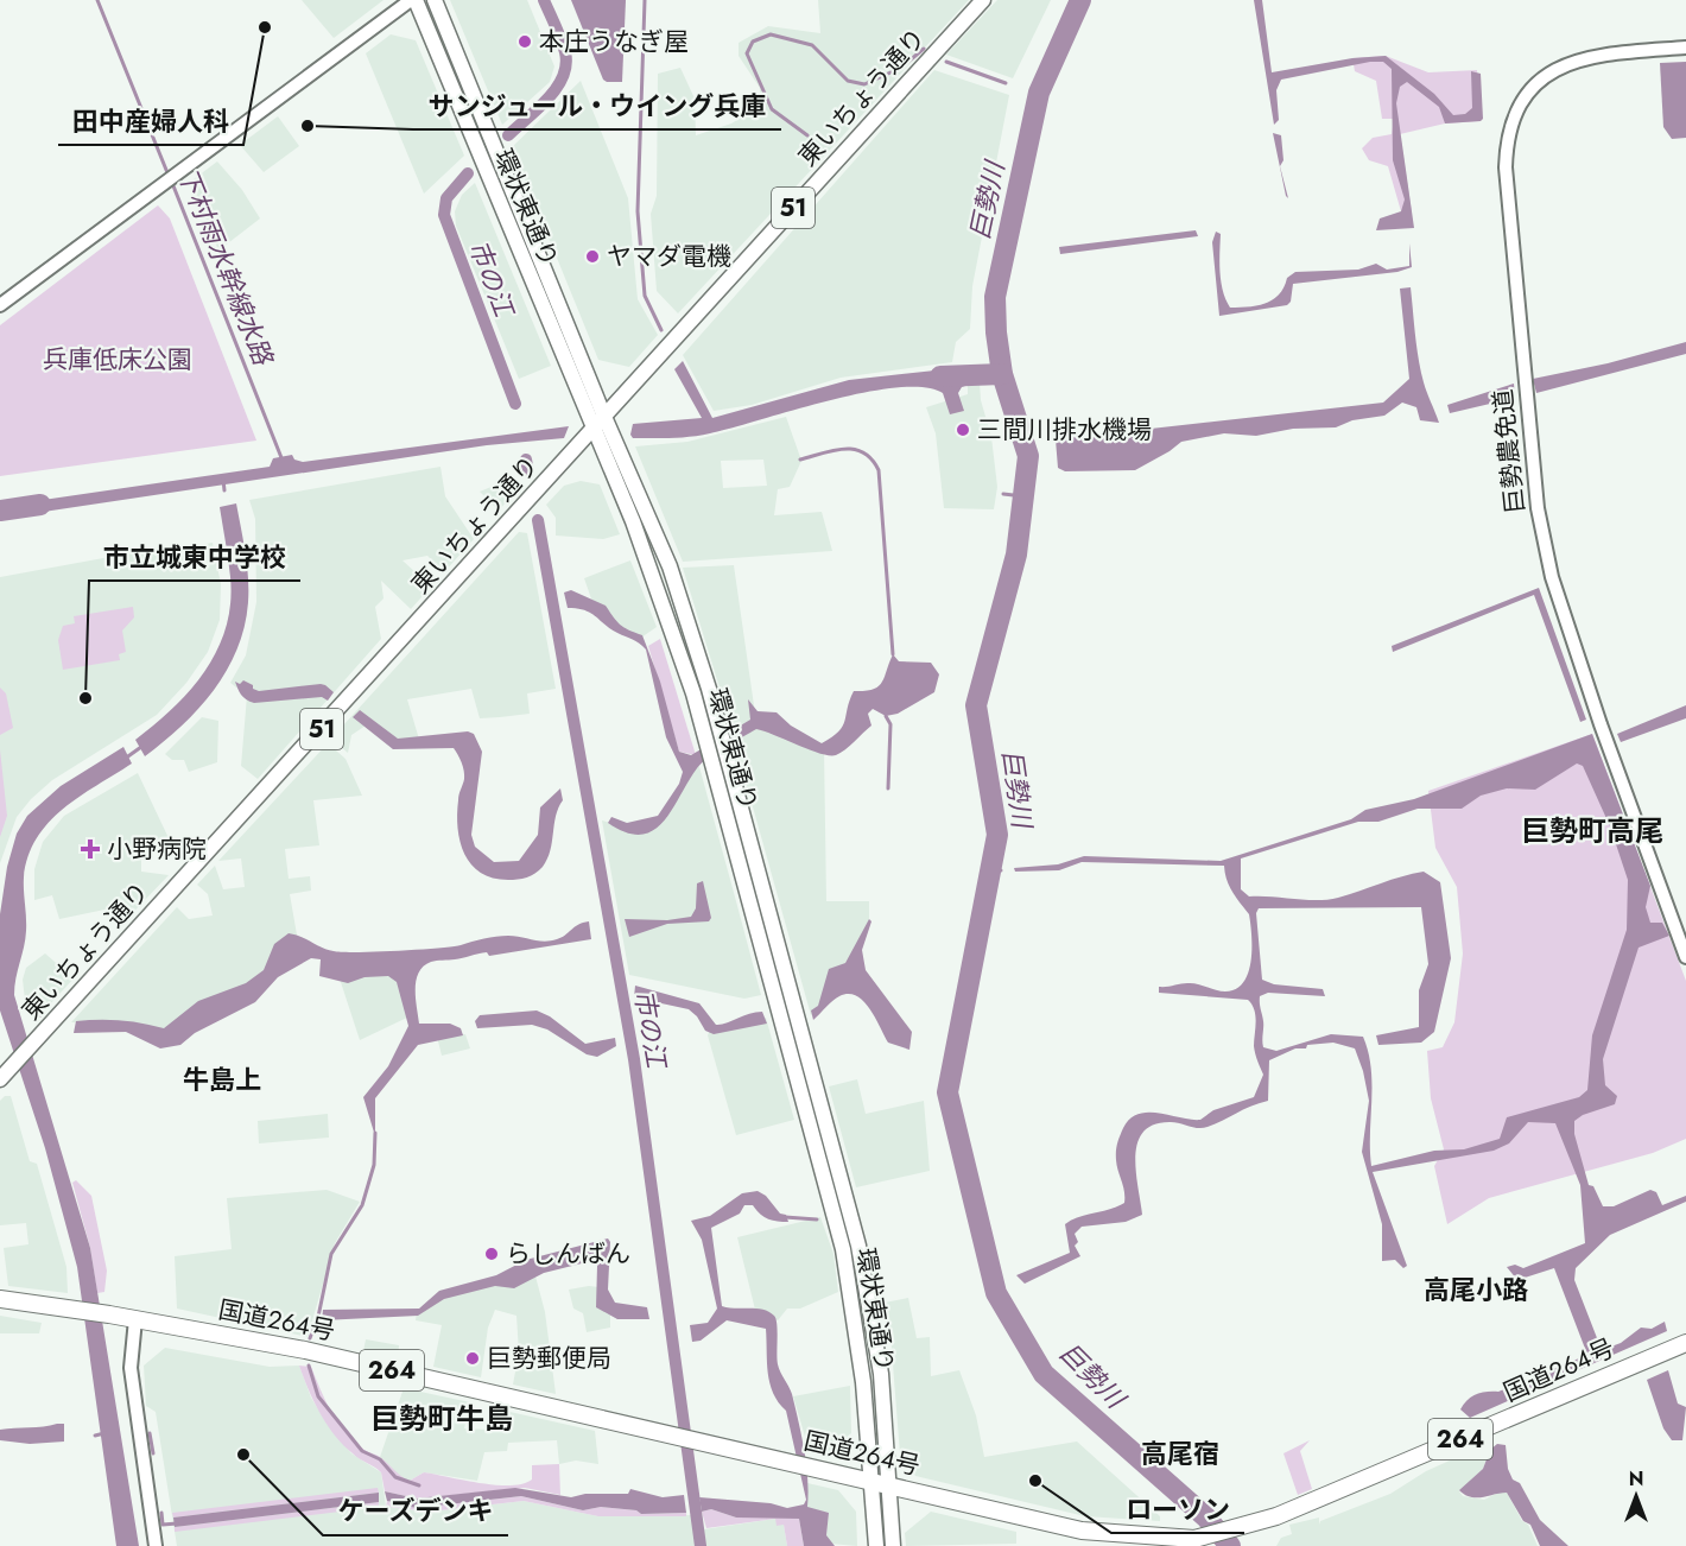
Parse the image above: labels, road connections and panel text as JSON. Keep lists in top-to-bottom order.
{
  "streets": {
    "highway": ["国道264号", "264"],
    "main road": ["東いちょう通り", "環状東通り", "51"],
    "street": ["巨勢農免道"]
  },
  "crossings": [
    ["東いちょう通り", "環状東通り"],
    ["環状東通り", "国道264号"]
  ],
  "districts": [
    "巨勢町高尾",
    "牛島上",
    "高尾小路",
    "巨勢町牛島",
    "高尾宿"
  ],
  "water": ["巨勢川", "下村雨水幹線水路", "市の江"],
  "parks": ["兵庫低床公園"],
  "places": {
    "other": [
      "田中産婦人科",
      "本庄うなぎ屋",
      "サンジュール・ウイング兵庫",
      "ヤマダ電機",
      "三間川排水機場",
      "市立城東中学校",
      "らしんばん",
      "巨勢郵便局",
      "ケーズデンキ",
      "ローソン"
    ],
    "health": ["小野病院"]
  },
  "north": "top"
}
